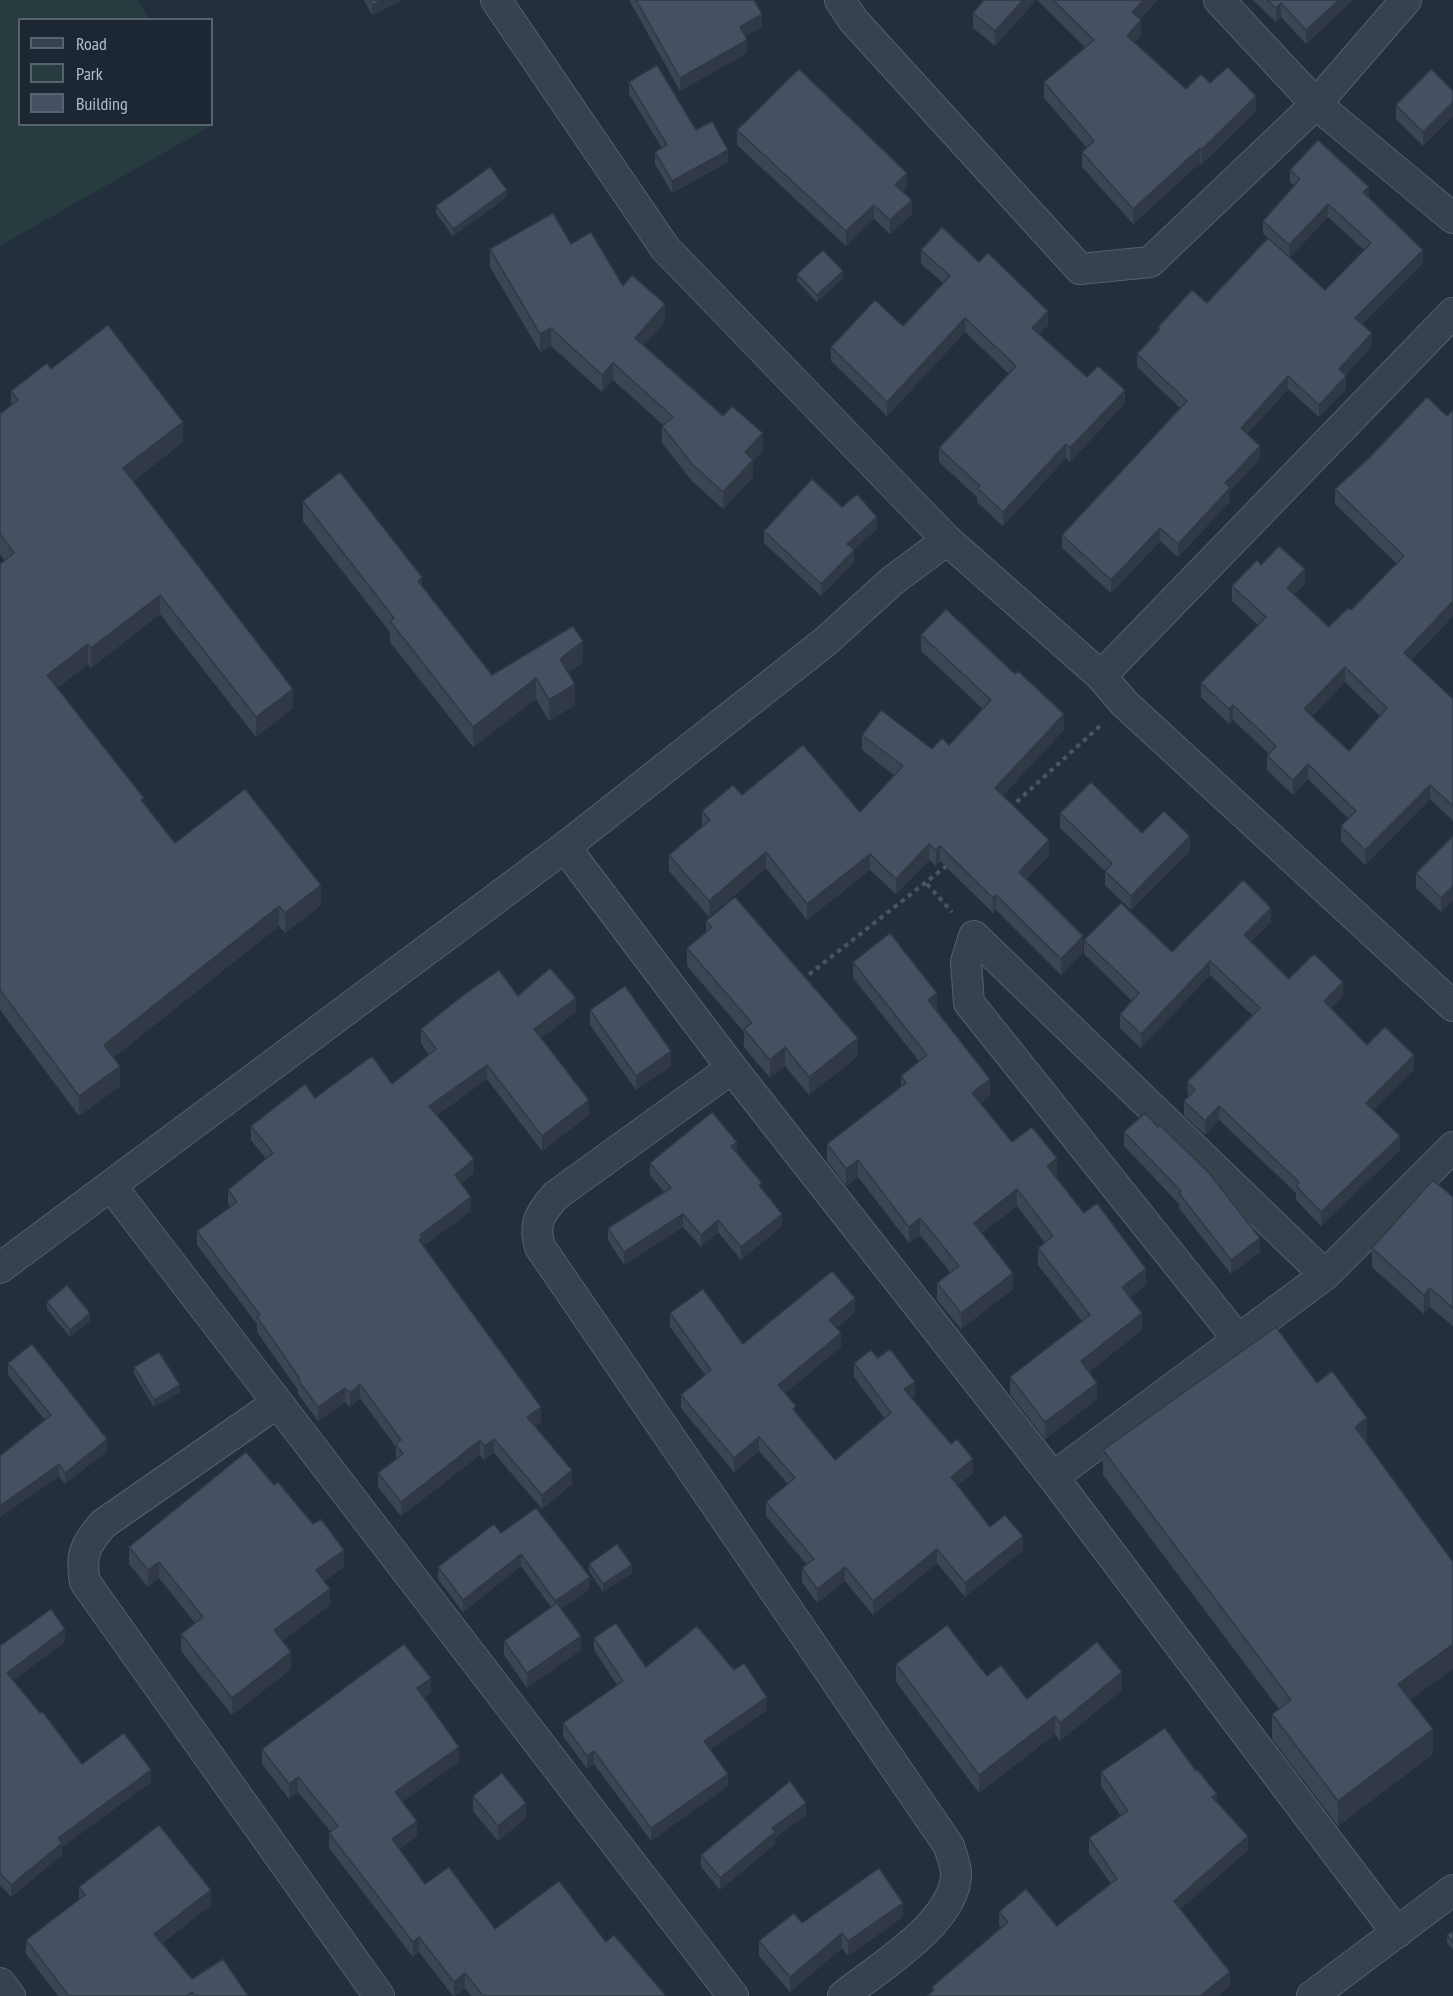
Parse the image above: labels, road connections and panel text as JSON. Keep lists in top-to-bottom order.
{
  "legend": ["Road", "Park", "Building"]
}
